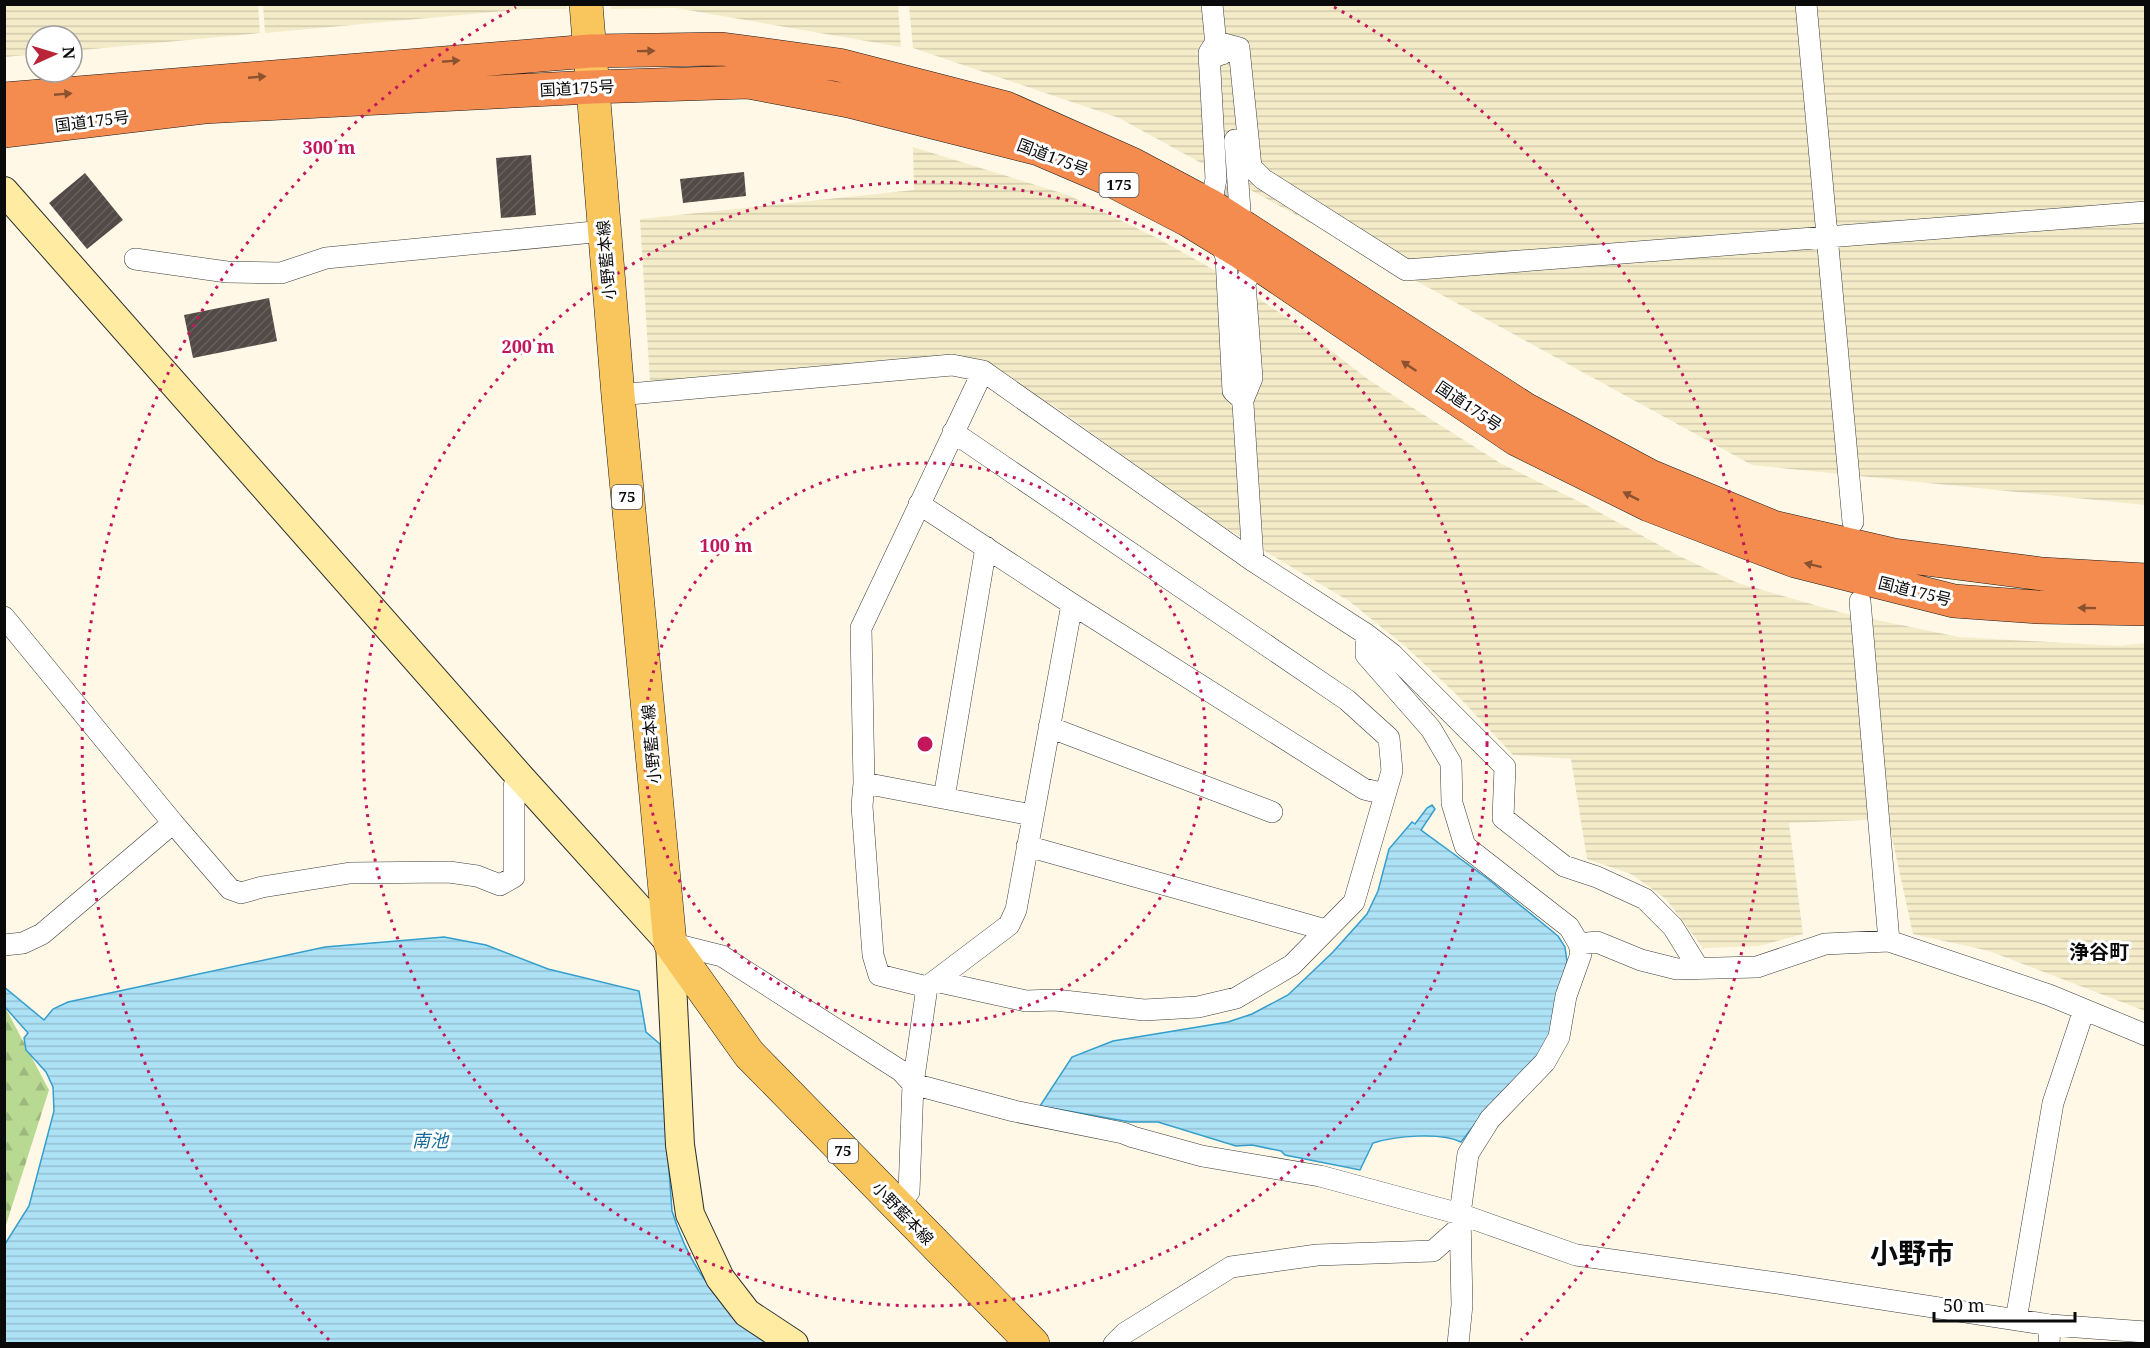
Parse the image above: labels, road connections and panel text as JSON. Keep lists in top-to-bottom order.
{
  "streets": {
    "highway": ["国道175号", "175"],
    "main road": ["小野藍本線", "75"]
  },
  "crossings": [
    ["国道175号", "小野藍本線"]
  ],
  "districts": ["浄谷町", "小野市"],
  "water": ["南池"],
  "scale_bar": "50 m",
  "north": "right",
  "rings": ["300 m", "200 m", "100 m"]
}
